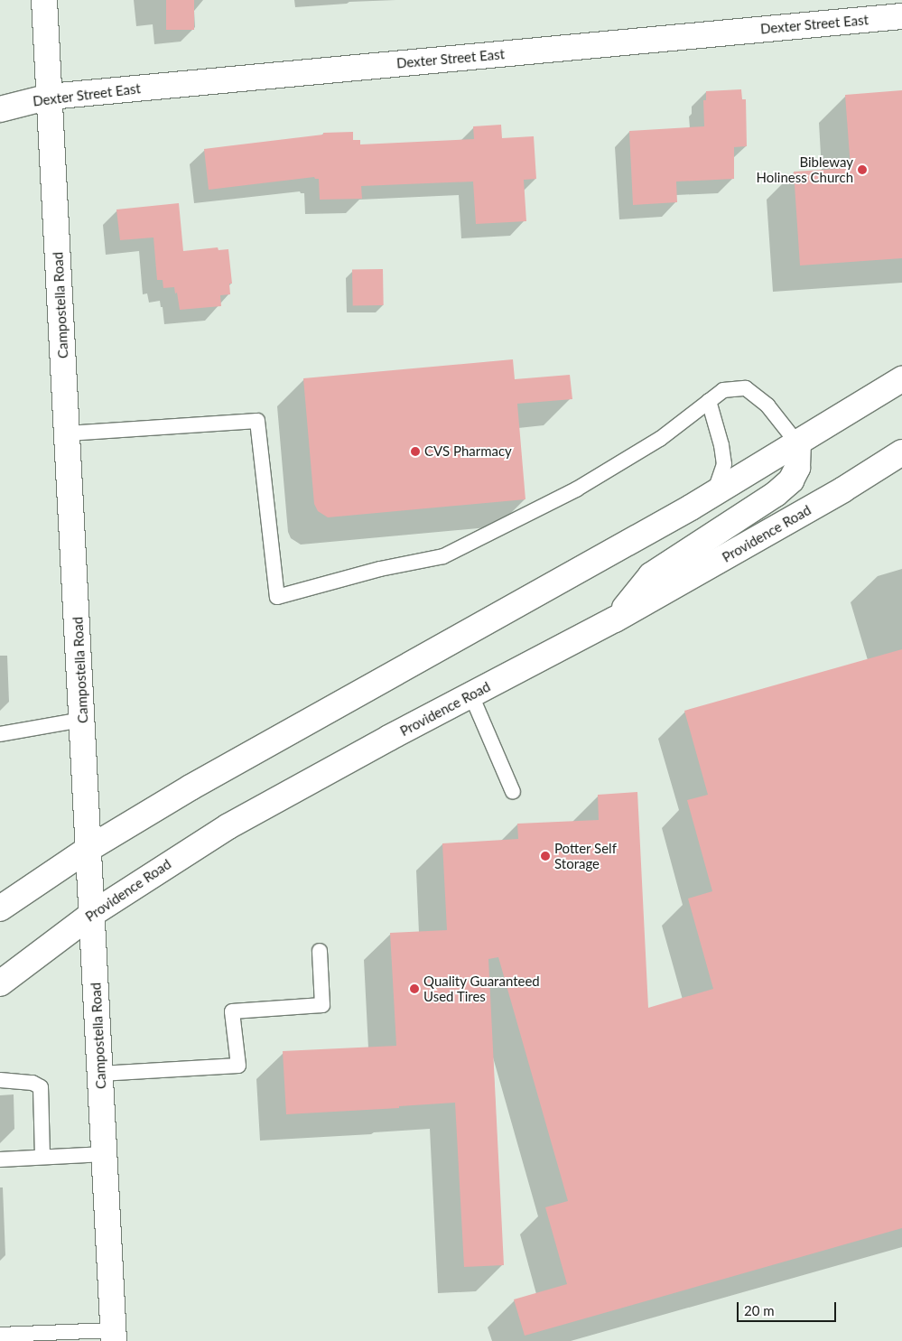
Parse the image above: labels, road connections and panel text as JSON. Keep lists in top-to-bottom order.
{
  "streets": {
    "main road": ["Dexter Street East", "Campostella Road", "Providence Road"]
  },
  "crossings": [
    ["Dexter Street East", "Campostella Road"],
    ["Campostella Road", "Providence Road"]
  ],
  "places": [
    "Bibleway Holiness Church",
    "CVS Pharmacy",
    "Potter Self Storage",
    "Quality Guaranteed Used Tires"
  ],
  "scale_bar": "20 m"
}
